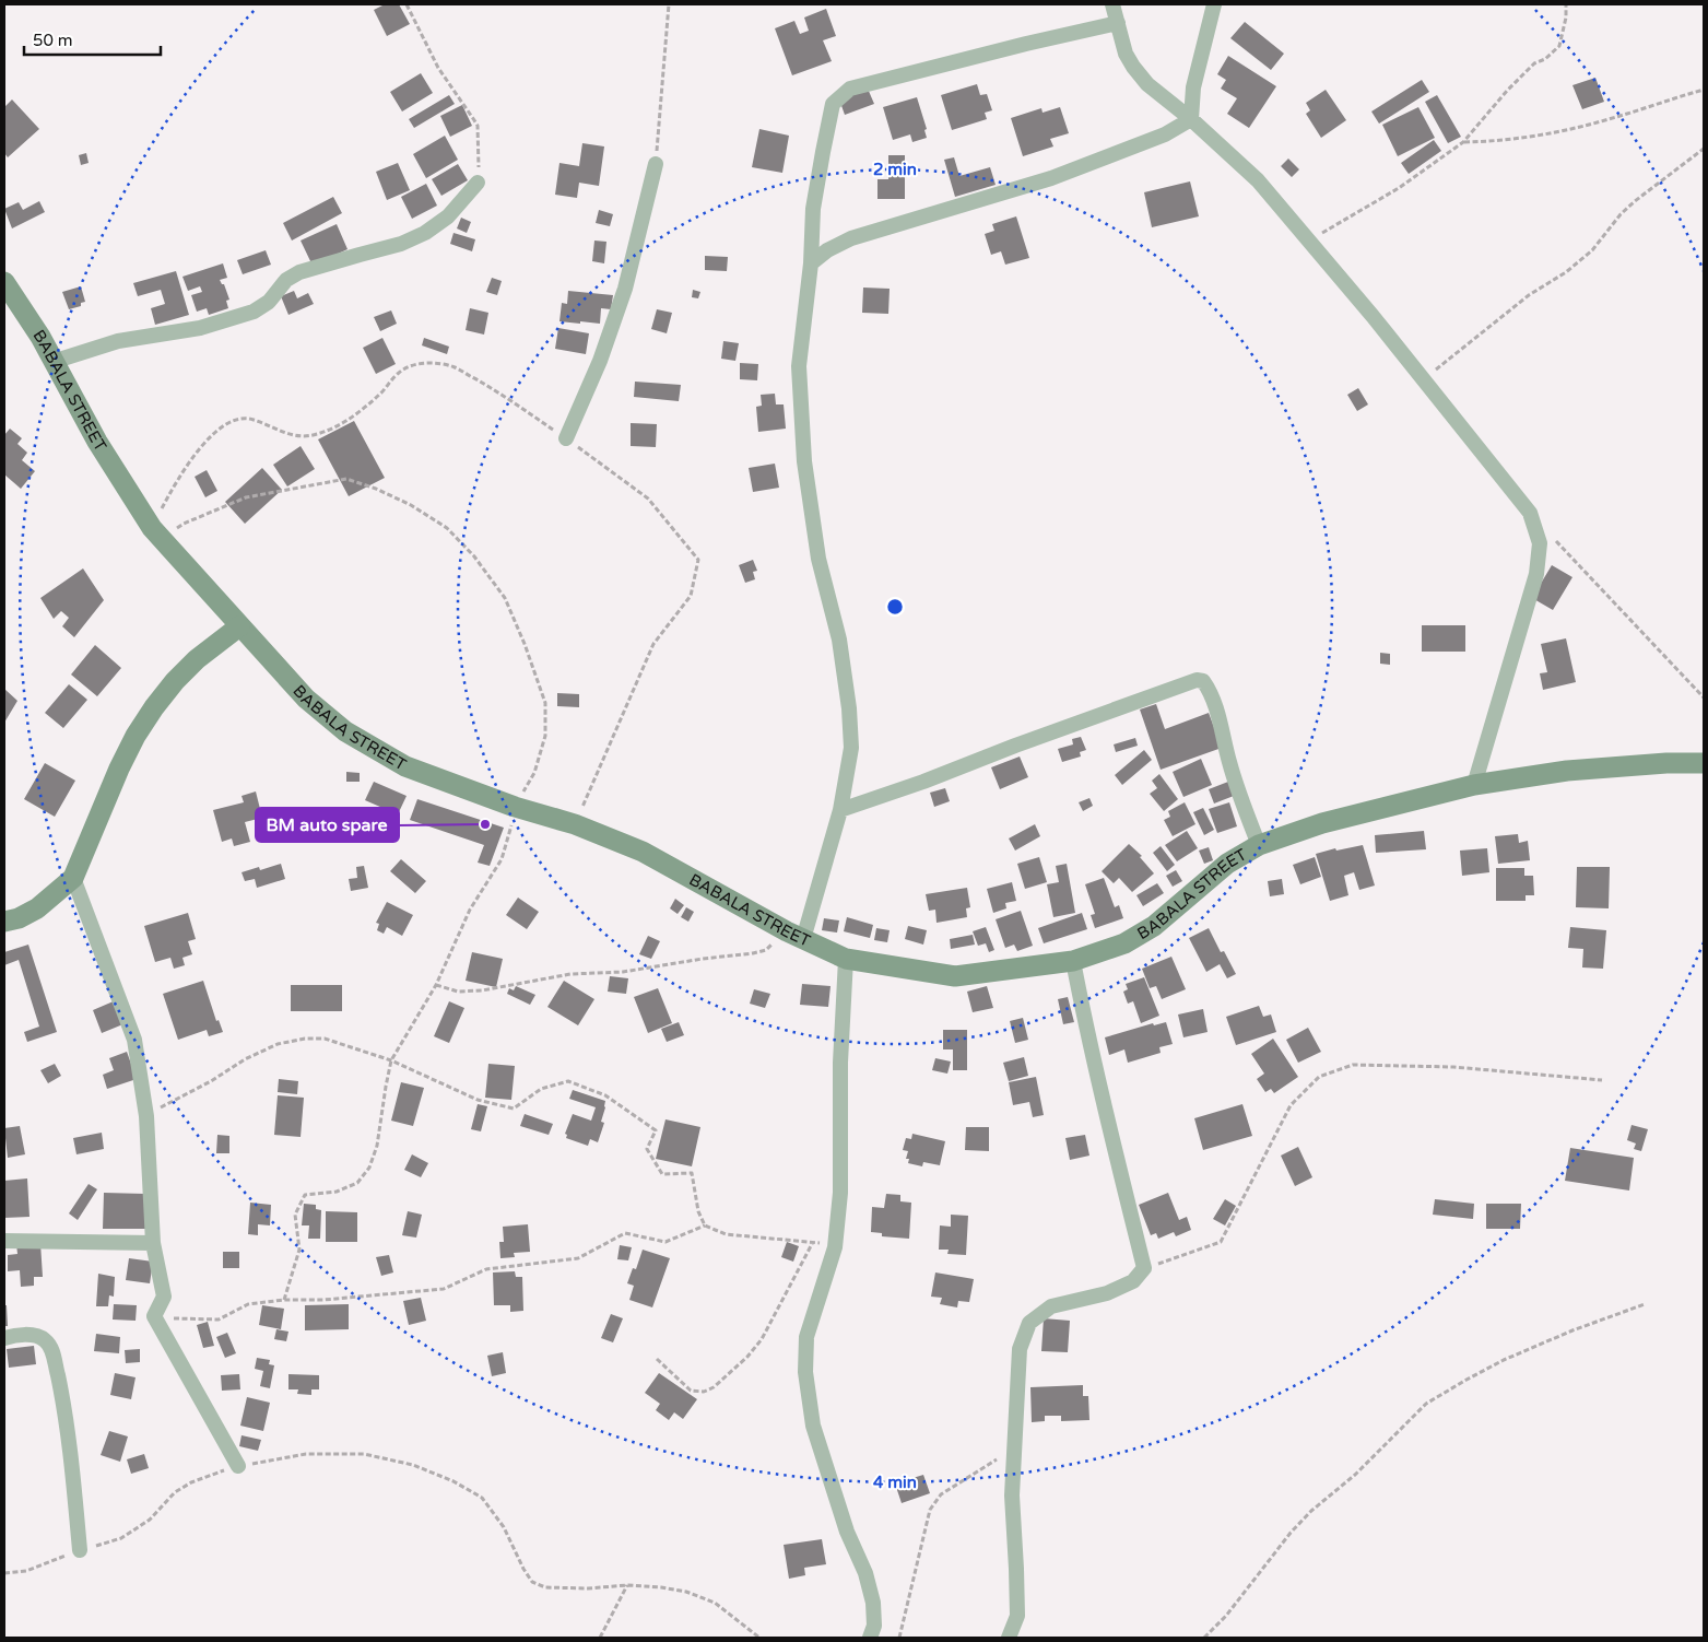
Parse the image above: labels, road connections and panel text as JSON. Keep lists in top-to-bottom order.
{
  "streets": {
    "street": ["BABALA STREET"]
  },
  "places": ["BM auto spare"],
  "scale_bar": "50 m",
  "rings": ["2 min", "4 min"]
}
